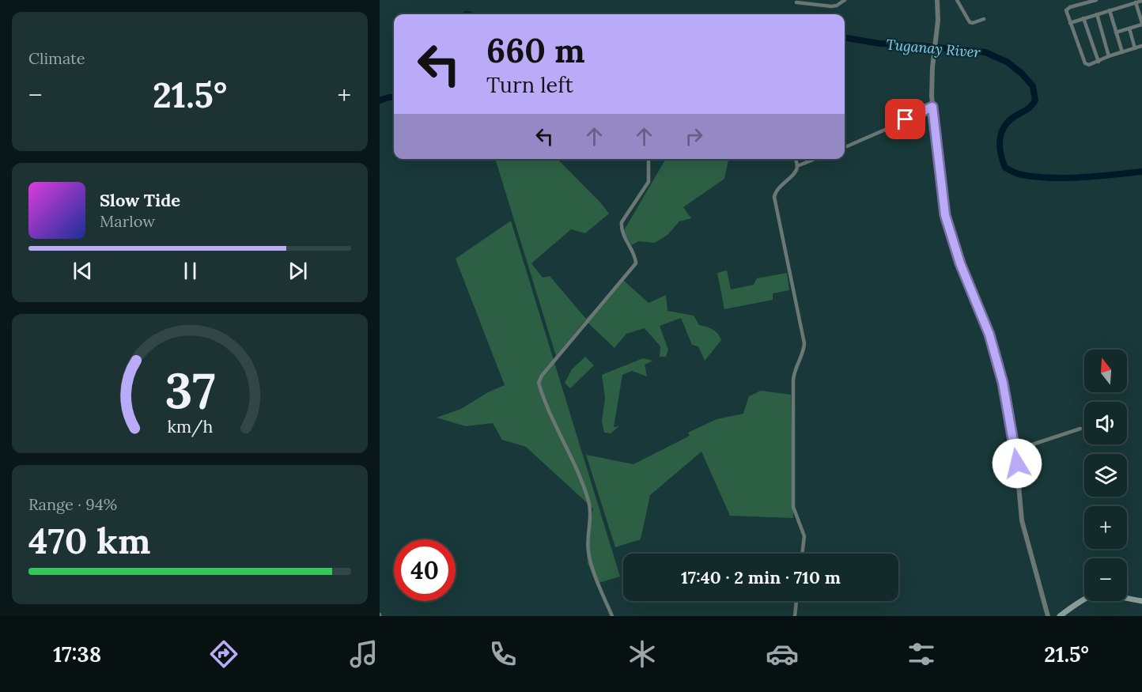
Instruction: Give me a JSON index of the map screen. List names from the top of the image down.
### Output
{
  "water": ["Tuganay River"],
  "north": "top",
  "page": {
    "tile": [
      "Climate",
      ["Range · 94%", "470 km"]
    ],
    "turn": ["660 m", "Turn left"],
    "heat": ["−", "21.5°", "+"],
    "song": ["Slow Tide", "Marlow"],
    "map_buttons": ["+", "−"],
    "limit": "40",
    "trip": "17:40 · 2 min · 710 m",
    "tabs": ["17:38", "21.5°"],
    "gauge": ["37", "km/h"]
  }
}
